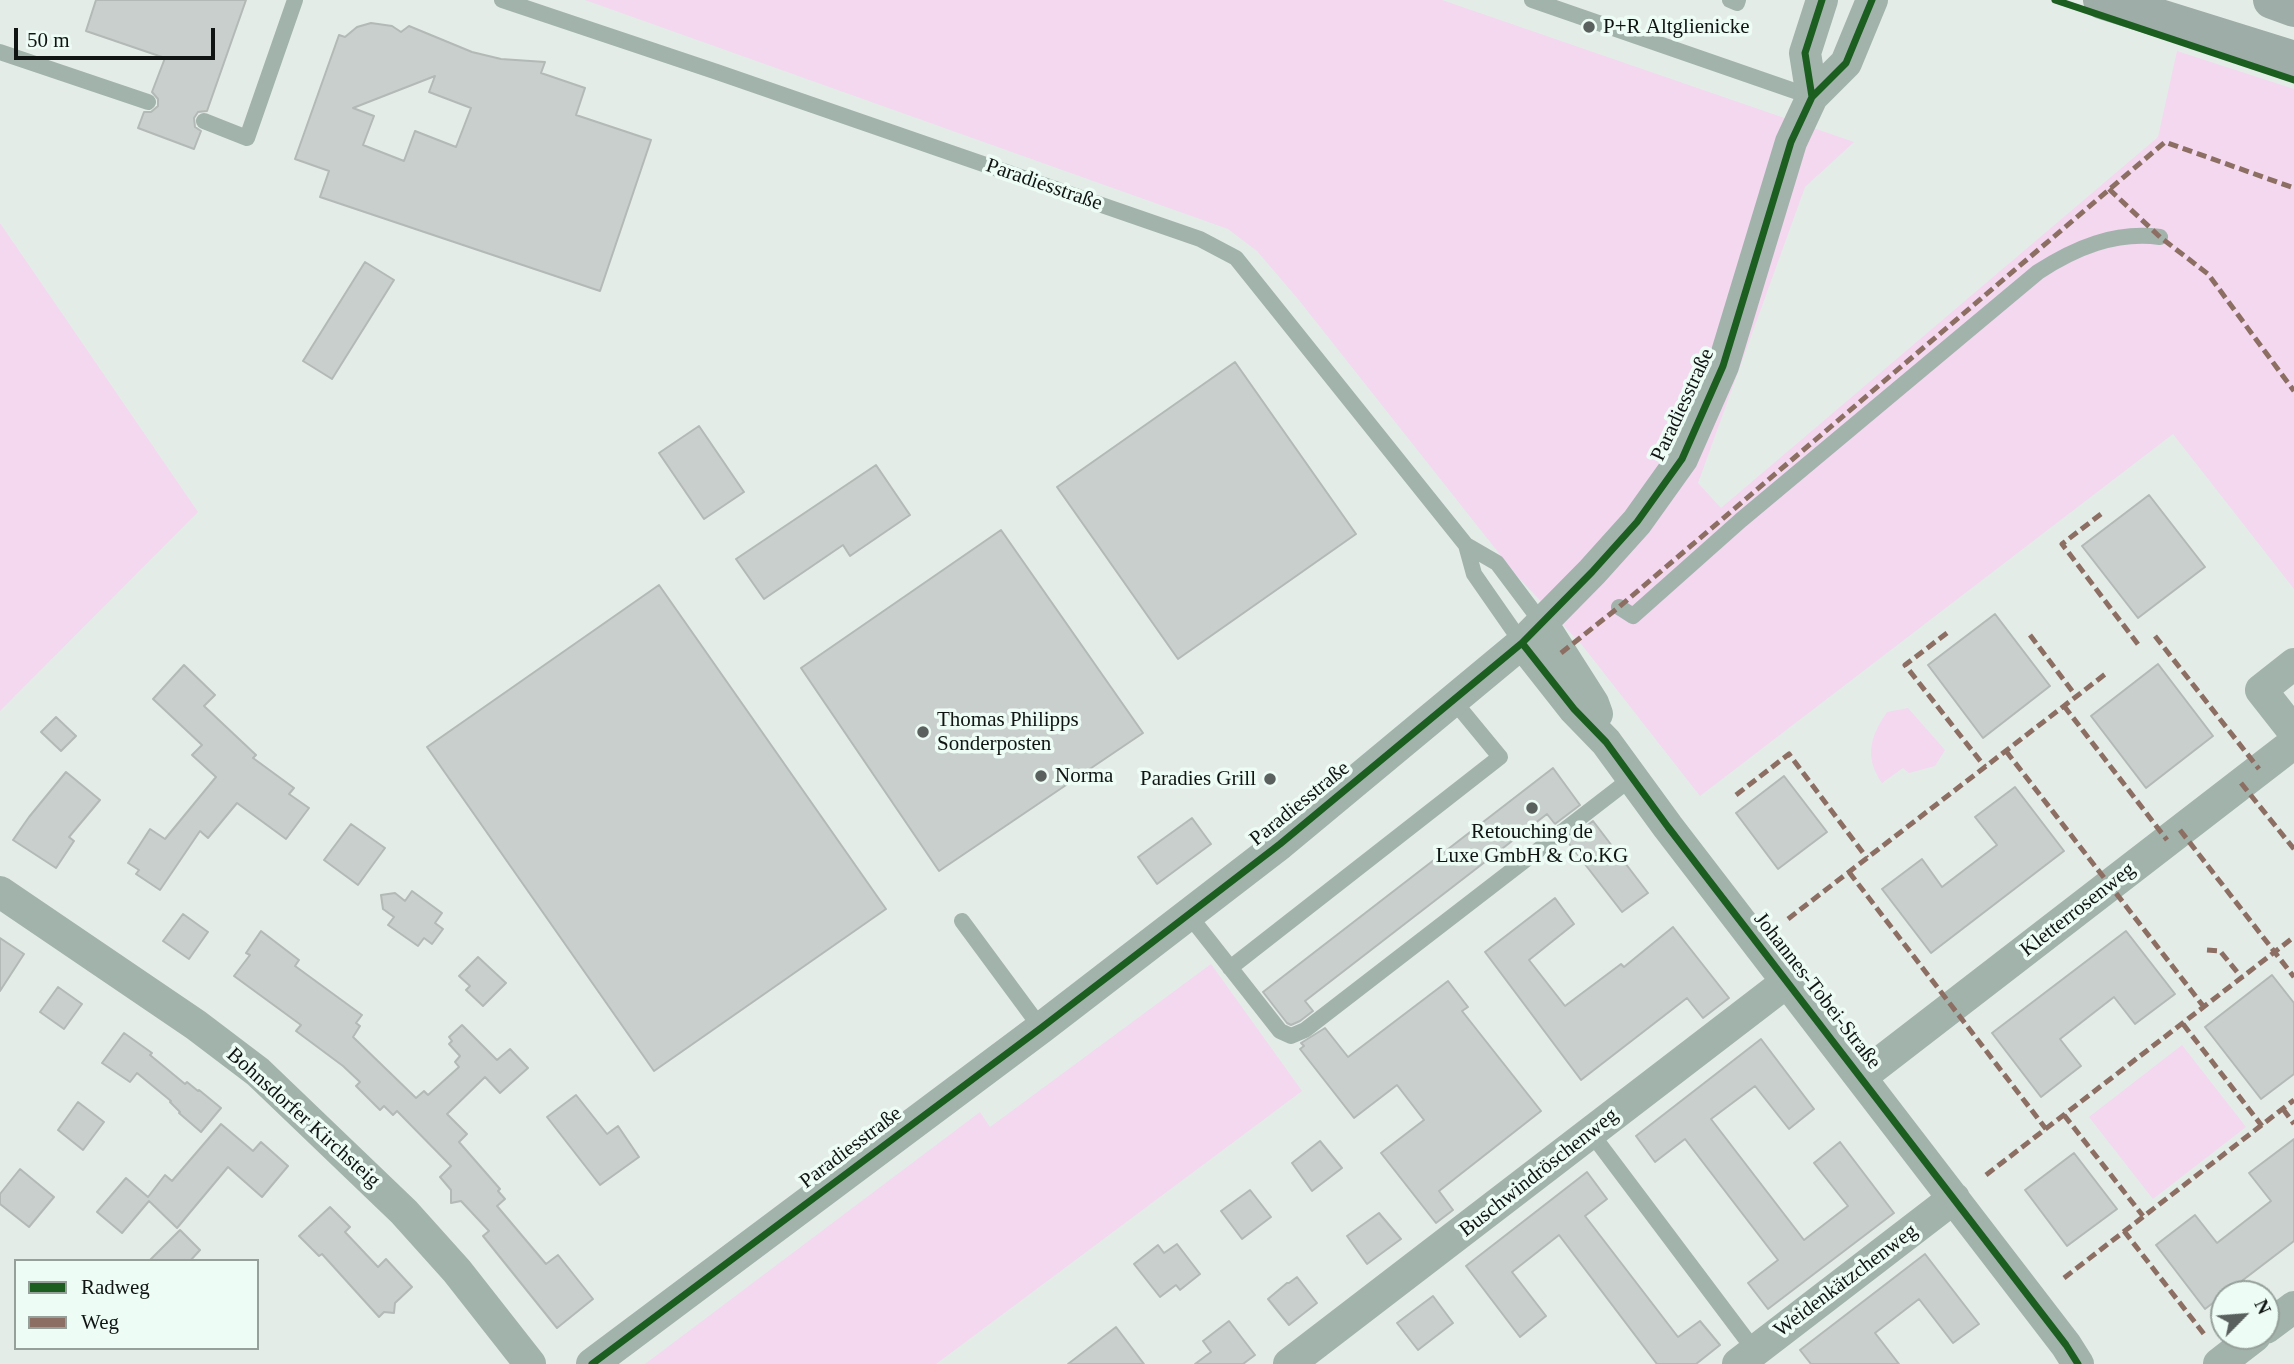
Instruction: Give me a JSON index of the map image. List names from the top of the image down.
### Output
{
  "streets": {
    "street": [
      "Paradiesstraße",
      "Kletterrosenweg",
      "Johannes-Tobei-Straße",
      "Bohnsdorfer Kirchsteig",
      "Buschwindröschenweg",
      "Weidenkätzchenweg"
    ]
  },
  "crossings": [
    ["Paradiesstraße", "Johannes-Tobei-Straße"],
    ["Kletterrosenweg", "Johannes-Tobei-Straße"],
    ["Johannes-Tobei-Straße", "Buschwindröschenweg"],
    ["Johannes-Tobei-Straße", "Weidenkätzchenweg"]
  ],
  "places": [
    "P+R Altglienicke",
    "Thomas Philipps Sonderposten",
    "Norma",
    "Paradies Grill",
    "Retouching de Luxe GmbH & Co.KG"
  ],
  "legend": ["Radweg", "Weg"],
  "scale_bar": "50 m",
  "north": "top right"
}
